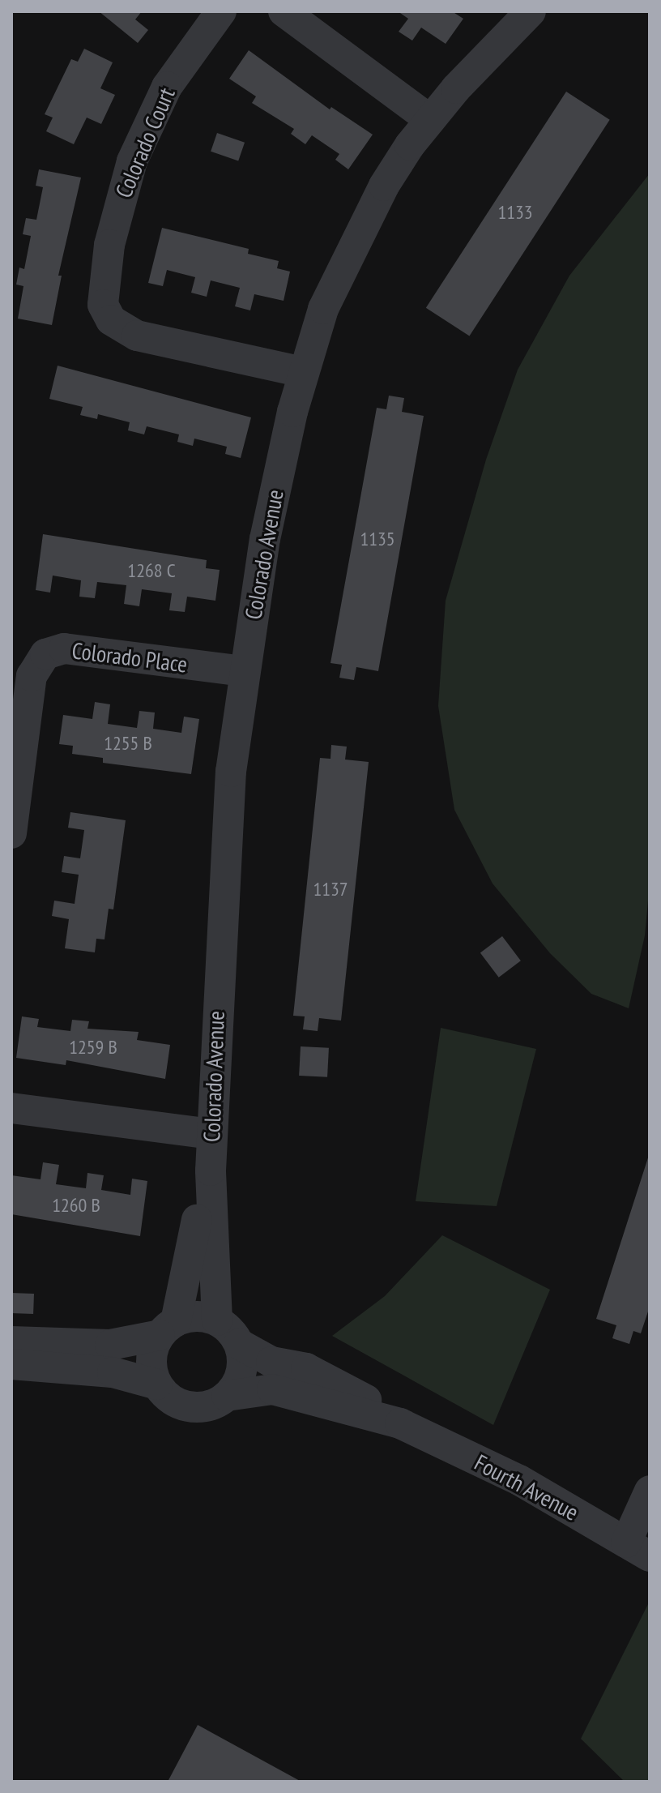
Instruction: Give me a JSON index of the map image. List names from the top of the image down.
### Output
{
  "streets": {
    "street": [
      "Colorado Court",
      "Colorado Avenue",
      "Colorado Place",
      "Fourth Avenue"
    ]
  },
  "crossings": [
    ["Colorado Court", "Colorado Avenue"],
    ["Colorado Avenue", "Colorado Place"],
    ["Colorado Avenue", "Fourth Avenue"]
  ],
  "house_numbers": [
    "1133",
    "1135",
    "1268 C",
    "1255 B",
    "1137",
    "1259 B",
    "1260 B"
  ]
}
